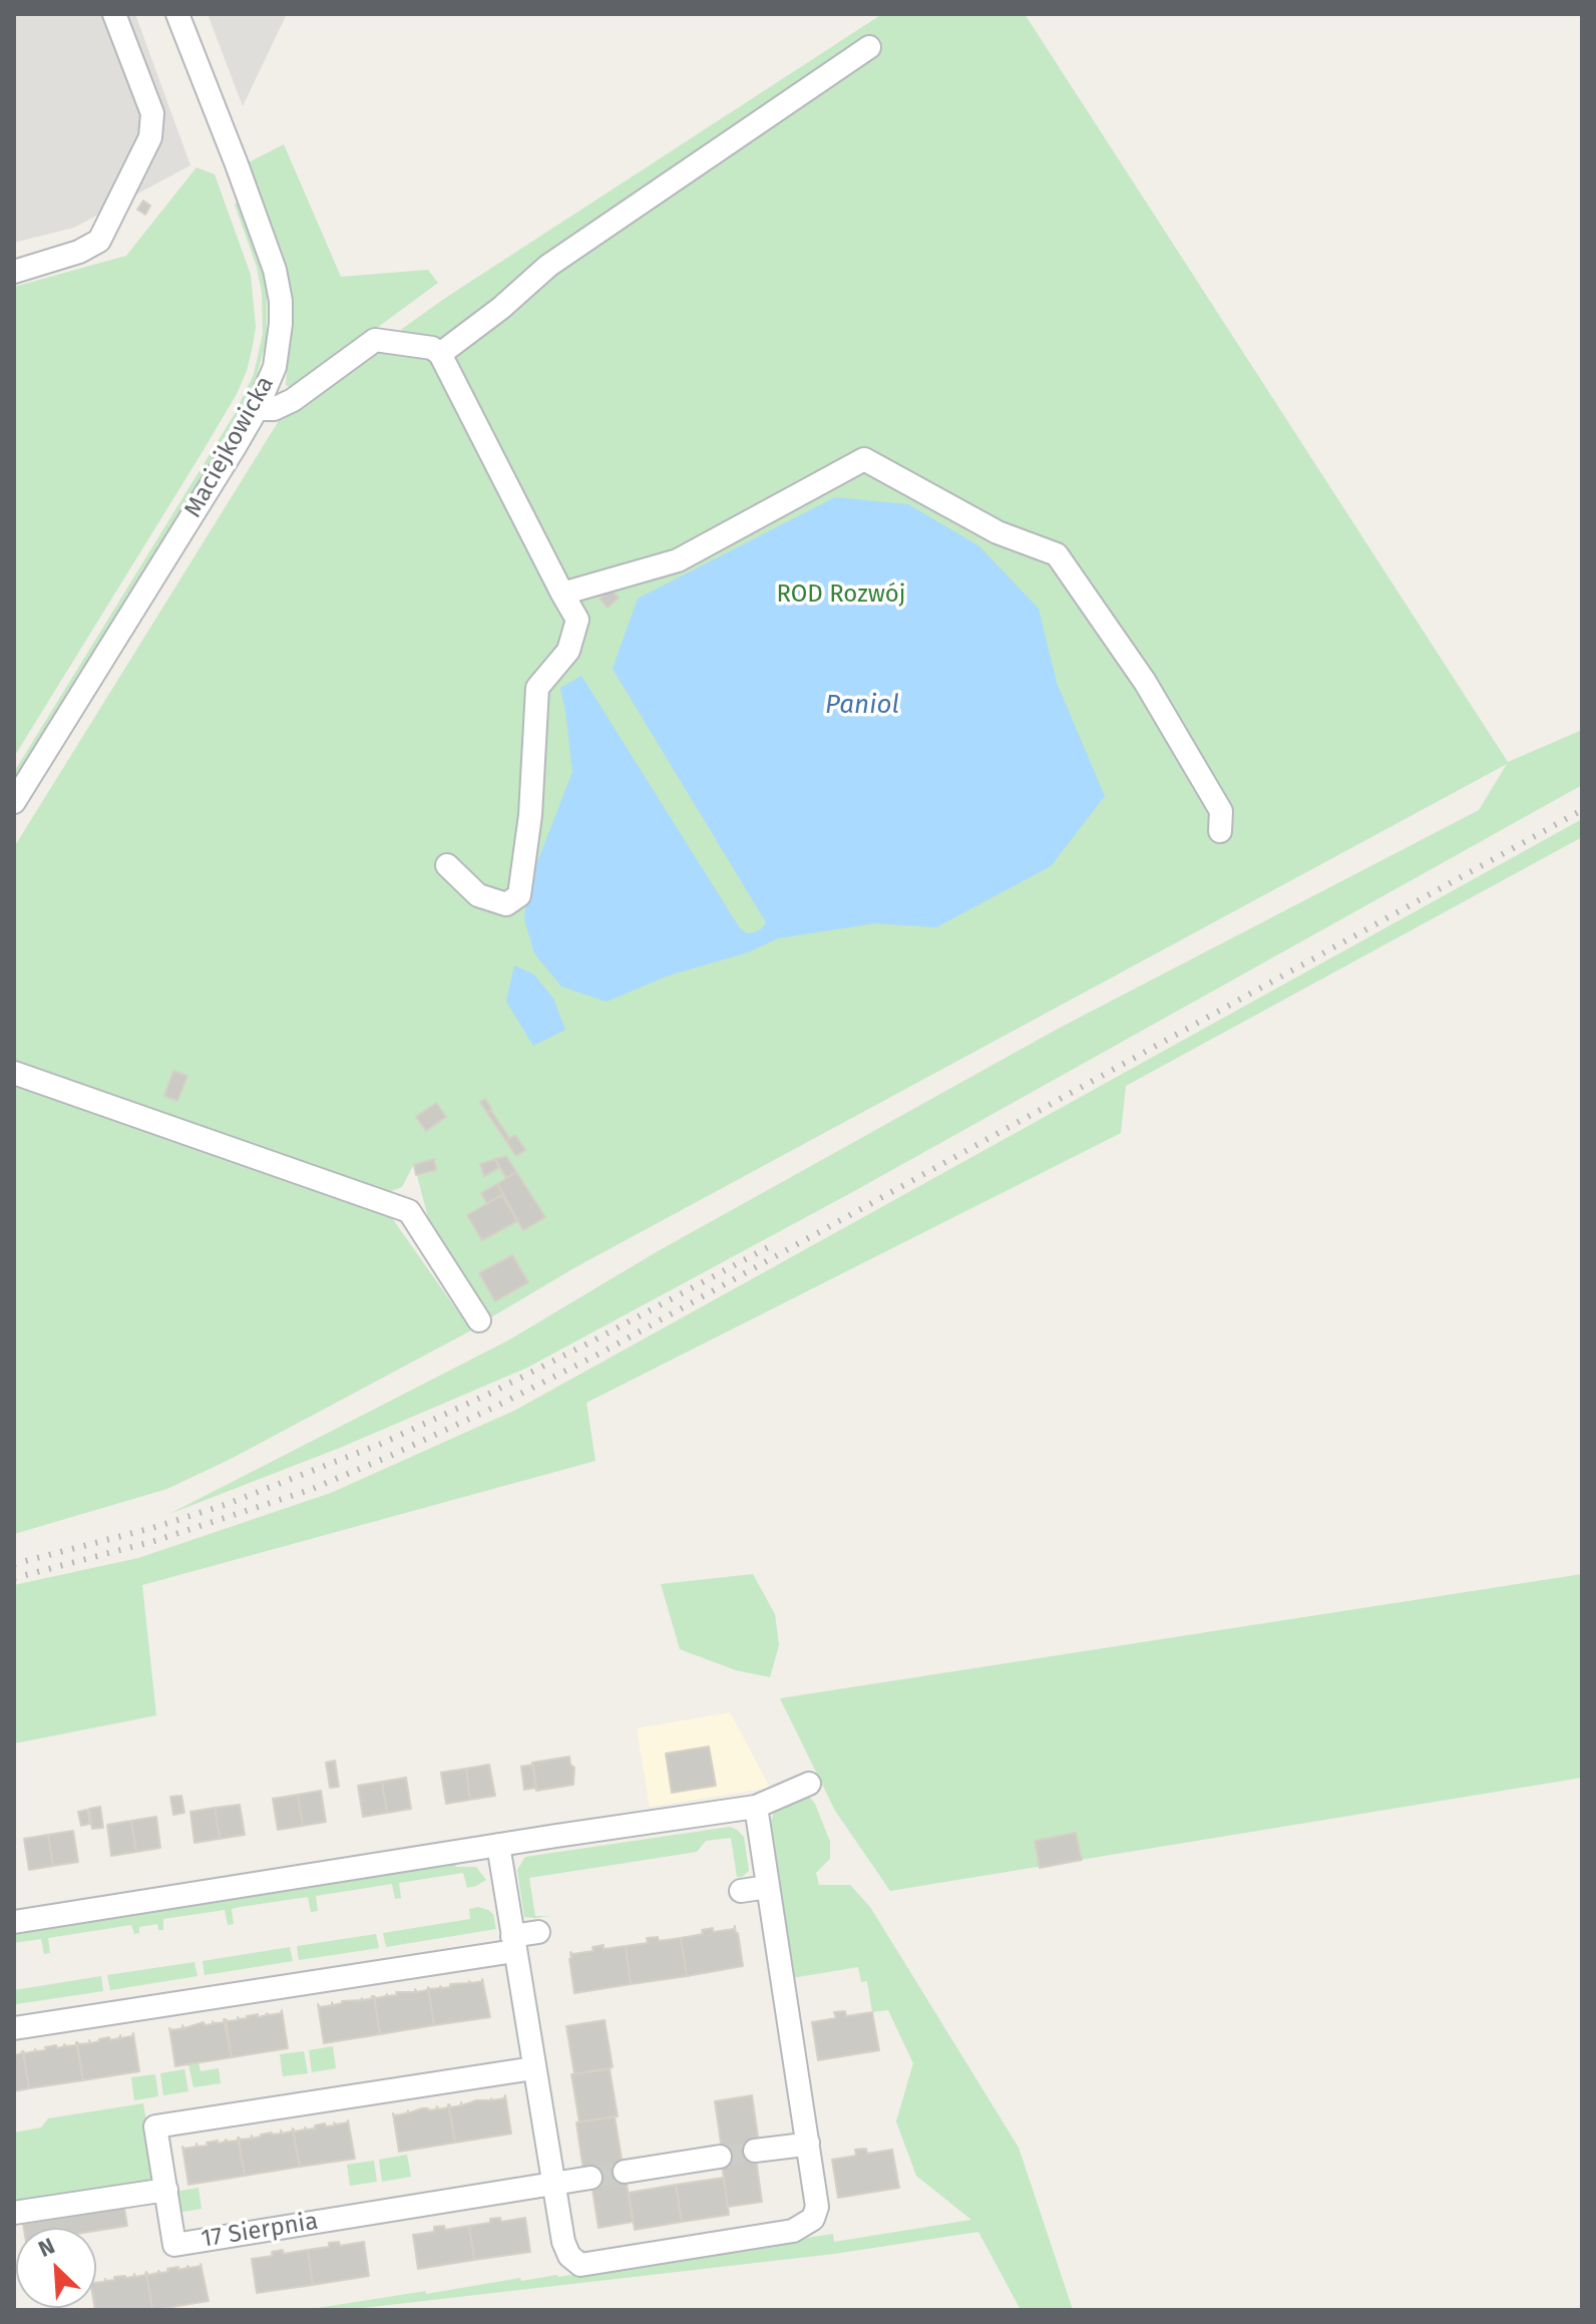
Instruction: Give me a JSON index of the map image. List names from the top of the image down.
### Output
{
  "streets": {
    "street": ["Maciejkowicka", "17 Sierpnia"]
  },
  "water": ["Paniol"],
  "parks": ["ROD Rozwój"],
  "north": "top left"
}
